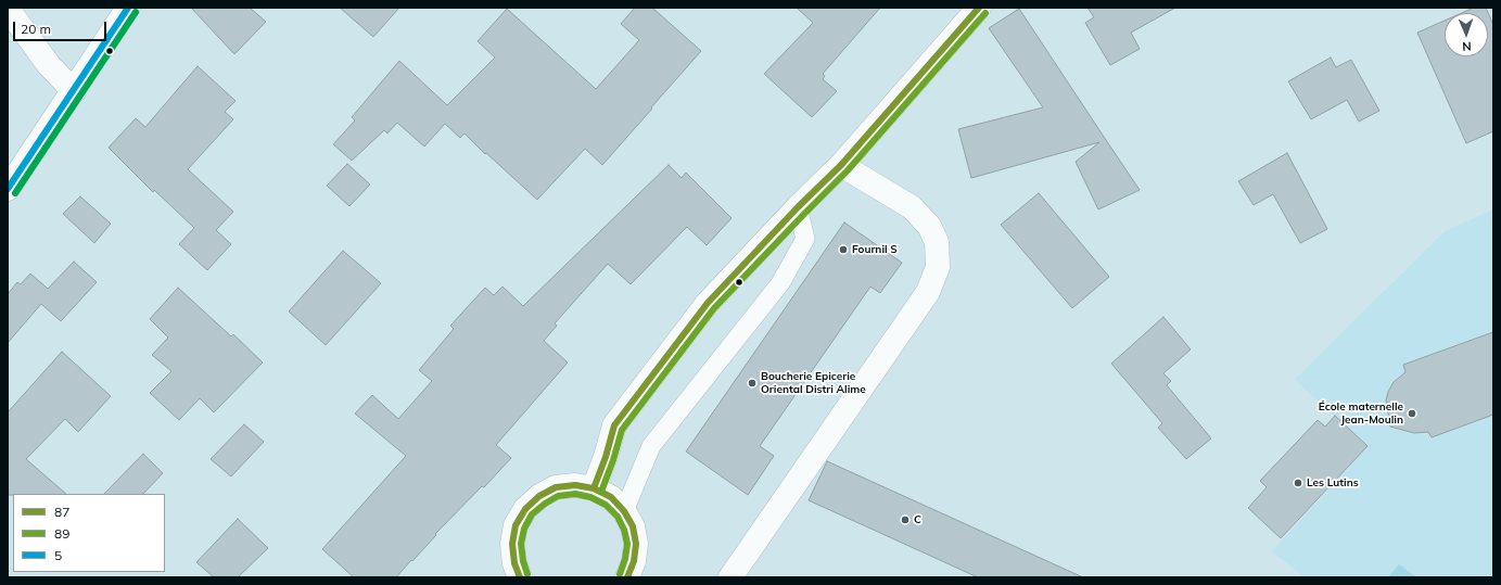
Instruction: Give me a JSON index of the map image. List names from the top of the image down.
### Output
{
  "places": [
    "Fournil S",
    "Boucherie Epicerie Oriental Distri Alime",
    "École maternelle Jean-Moulin",
    "Les Lutins",
    "C"
  ],
  "lines": ["transit line 87", "transit line 5", "transit line 89"],
  "legend": ["87", "89", "5"],
  "scale_bar": "20 m",
  "north": "bottom"
}
